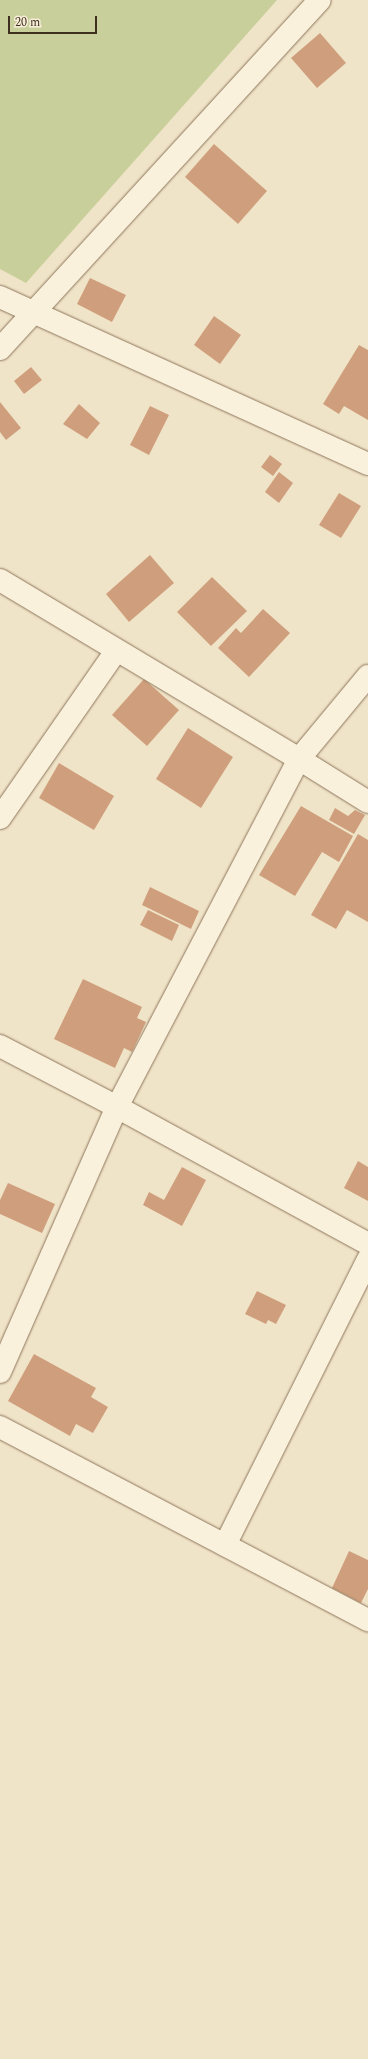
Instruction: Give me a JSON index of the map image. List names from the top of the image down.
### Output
{
  "scale_bar": "20 m"
}
